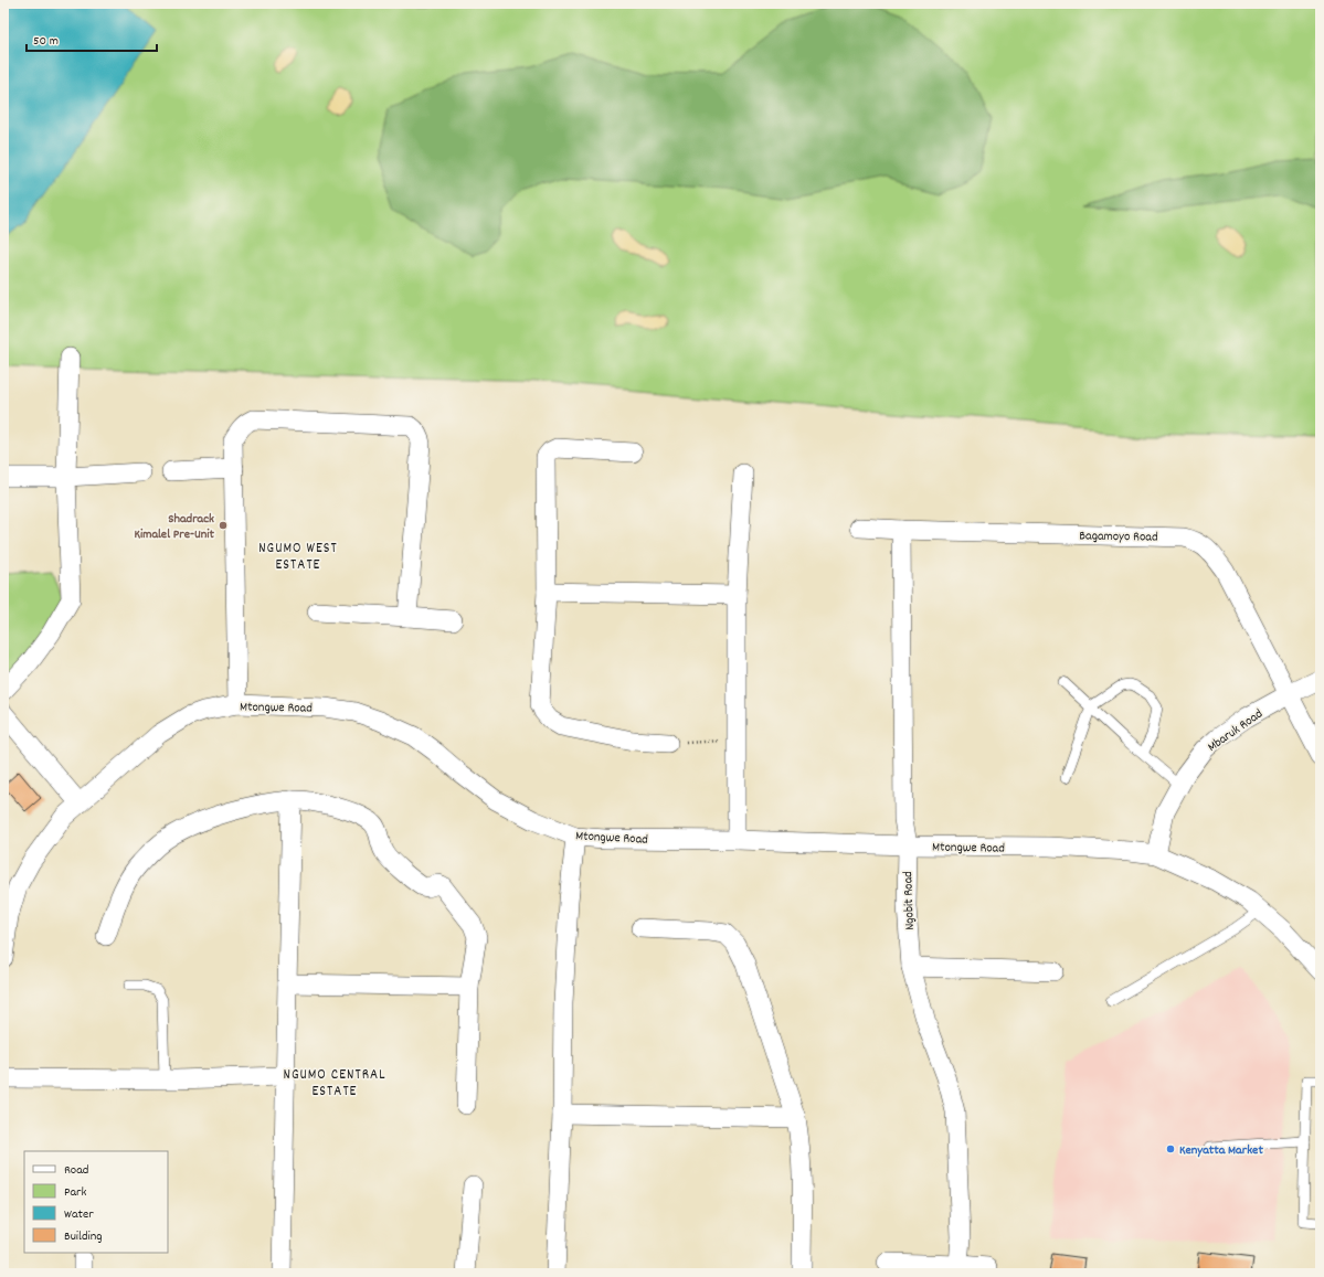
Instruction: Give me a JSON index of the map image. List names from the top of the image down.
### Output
{
  "streets": {
    "street": [
      "Bagamoyo Road",
      "Mtongwe Road",
      "Mbaruk Road",
      "Ngobit Road"
    ]
  },
  "crossings": [
    ["Bagamoyo Road", "Mbaruk Road"],
    ["Bagamoyo Road", "Ngobit Road"],
    ["Mtongwe Road", "Mbaruk Road"],
    ["Mtongwe Road", "Ngobit Road"]
  ],
  "districts": ["NGUMO WEST ESTATE", "NGUMO CENTRAL ESTATE"],
  "places": ["Shadrack Kimalel Pre-Unit", "Kenyatta Market"],
  "legend": [
    "Road",
    "Park",
    "Water",
    "Building"
  ],
  "scale_bar": "50 m"
}
